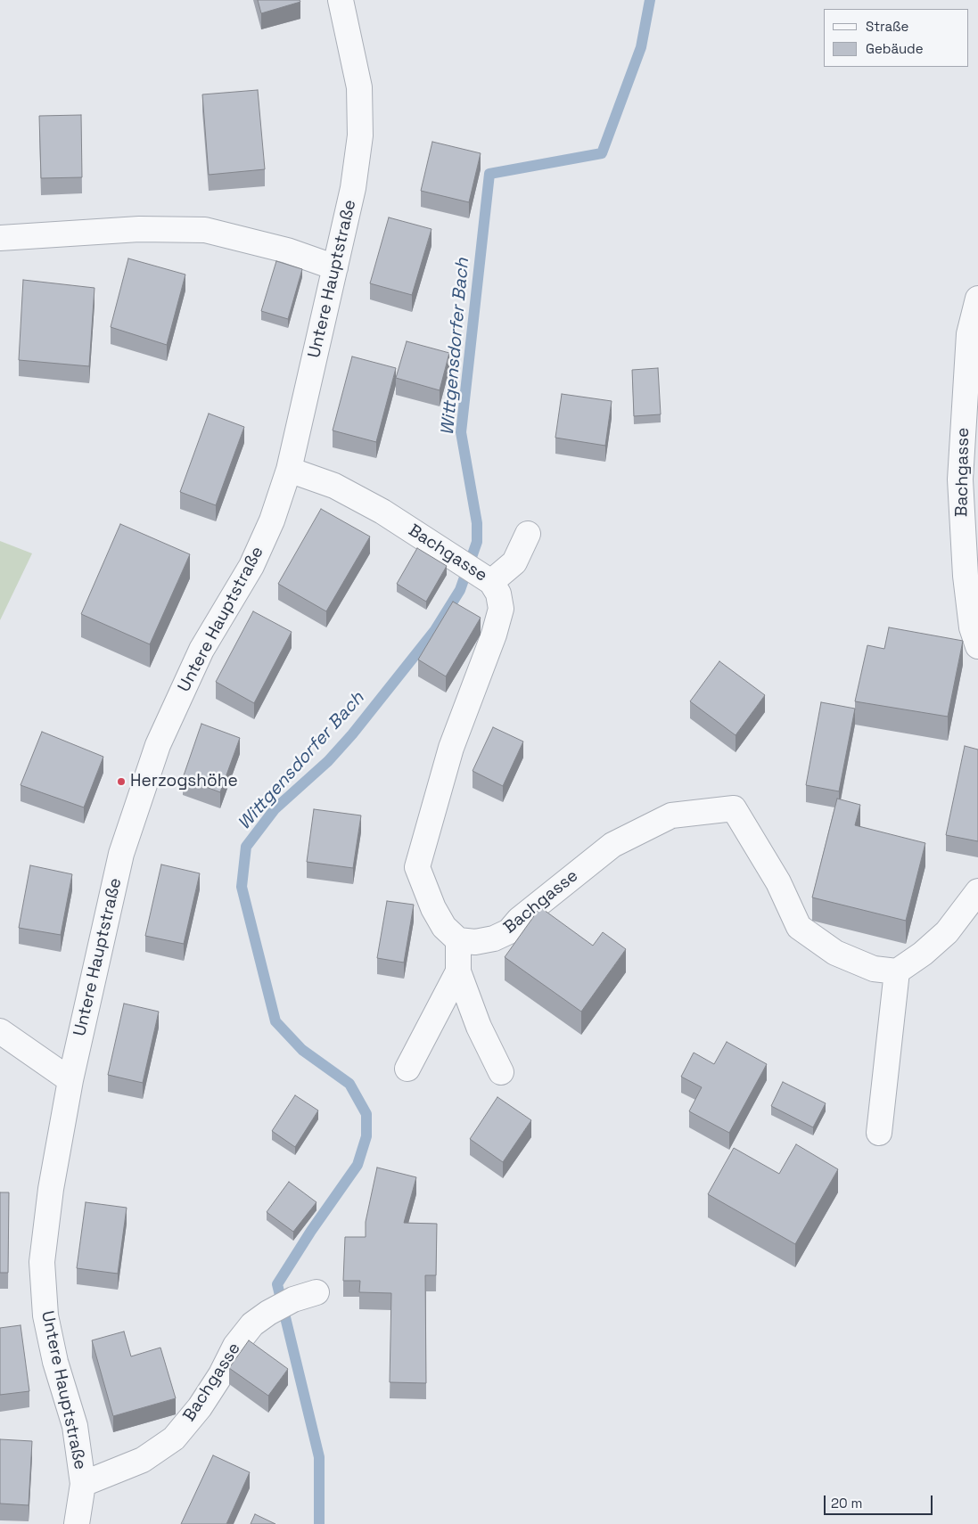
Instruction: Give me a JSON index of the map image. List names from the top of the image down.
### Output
{
  "streets": {
    "street": ["Untere Hauptstraße", "Bachgasse"]
  },
  "crossings": [
    ["Untere Hauptstraße", "Bachgasse"]
  ],
  "water": ["Wittgensdorfer Bach"],
  "places": ["Herzogshöhe"],
  "legend": ["Straße", "Gebäude"],
  "scale_bar": "20 m"
}
